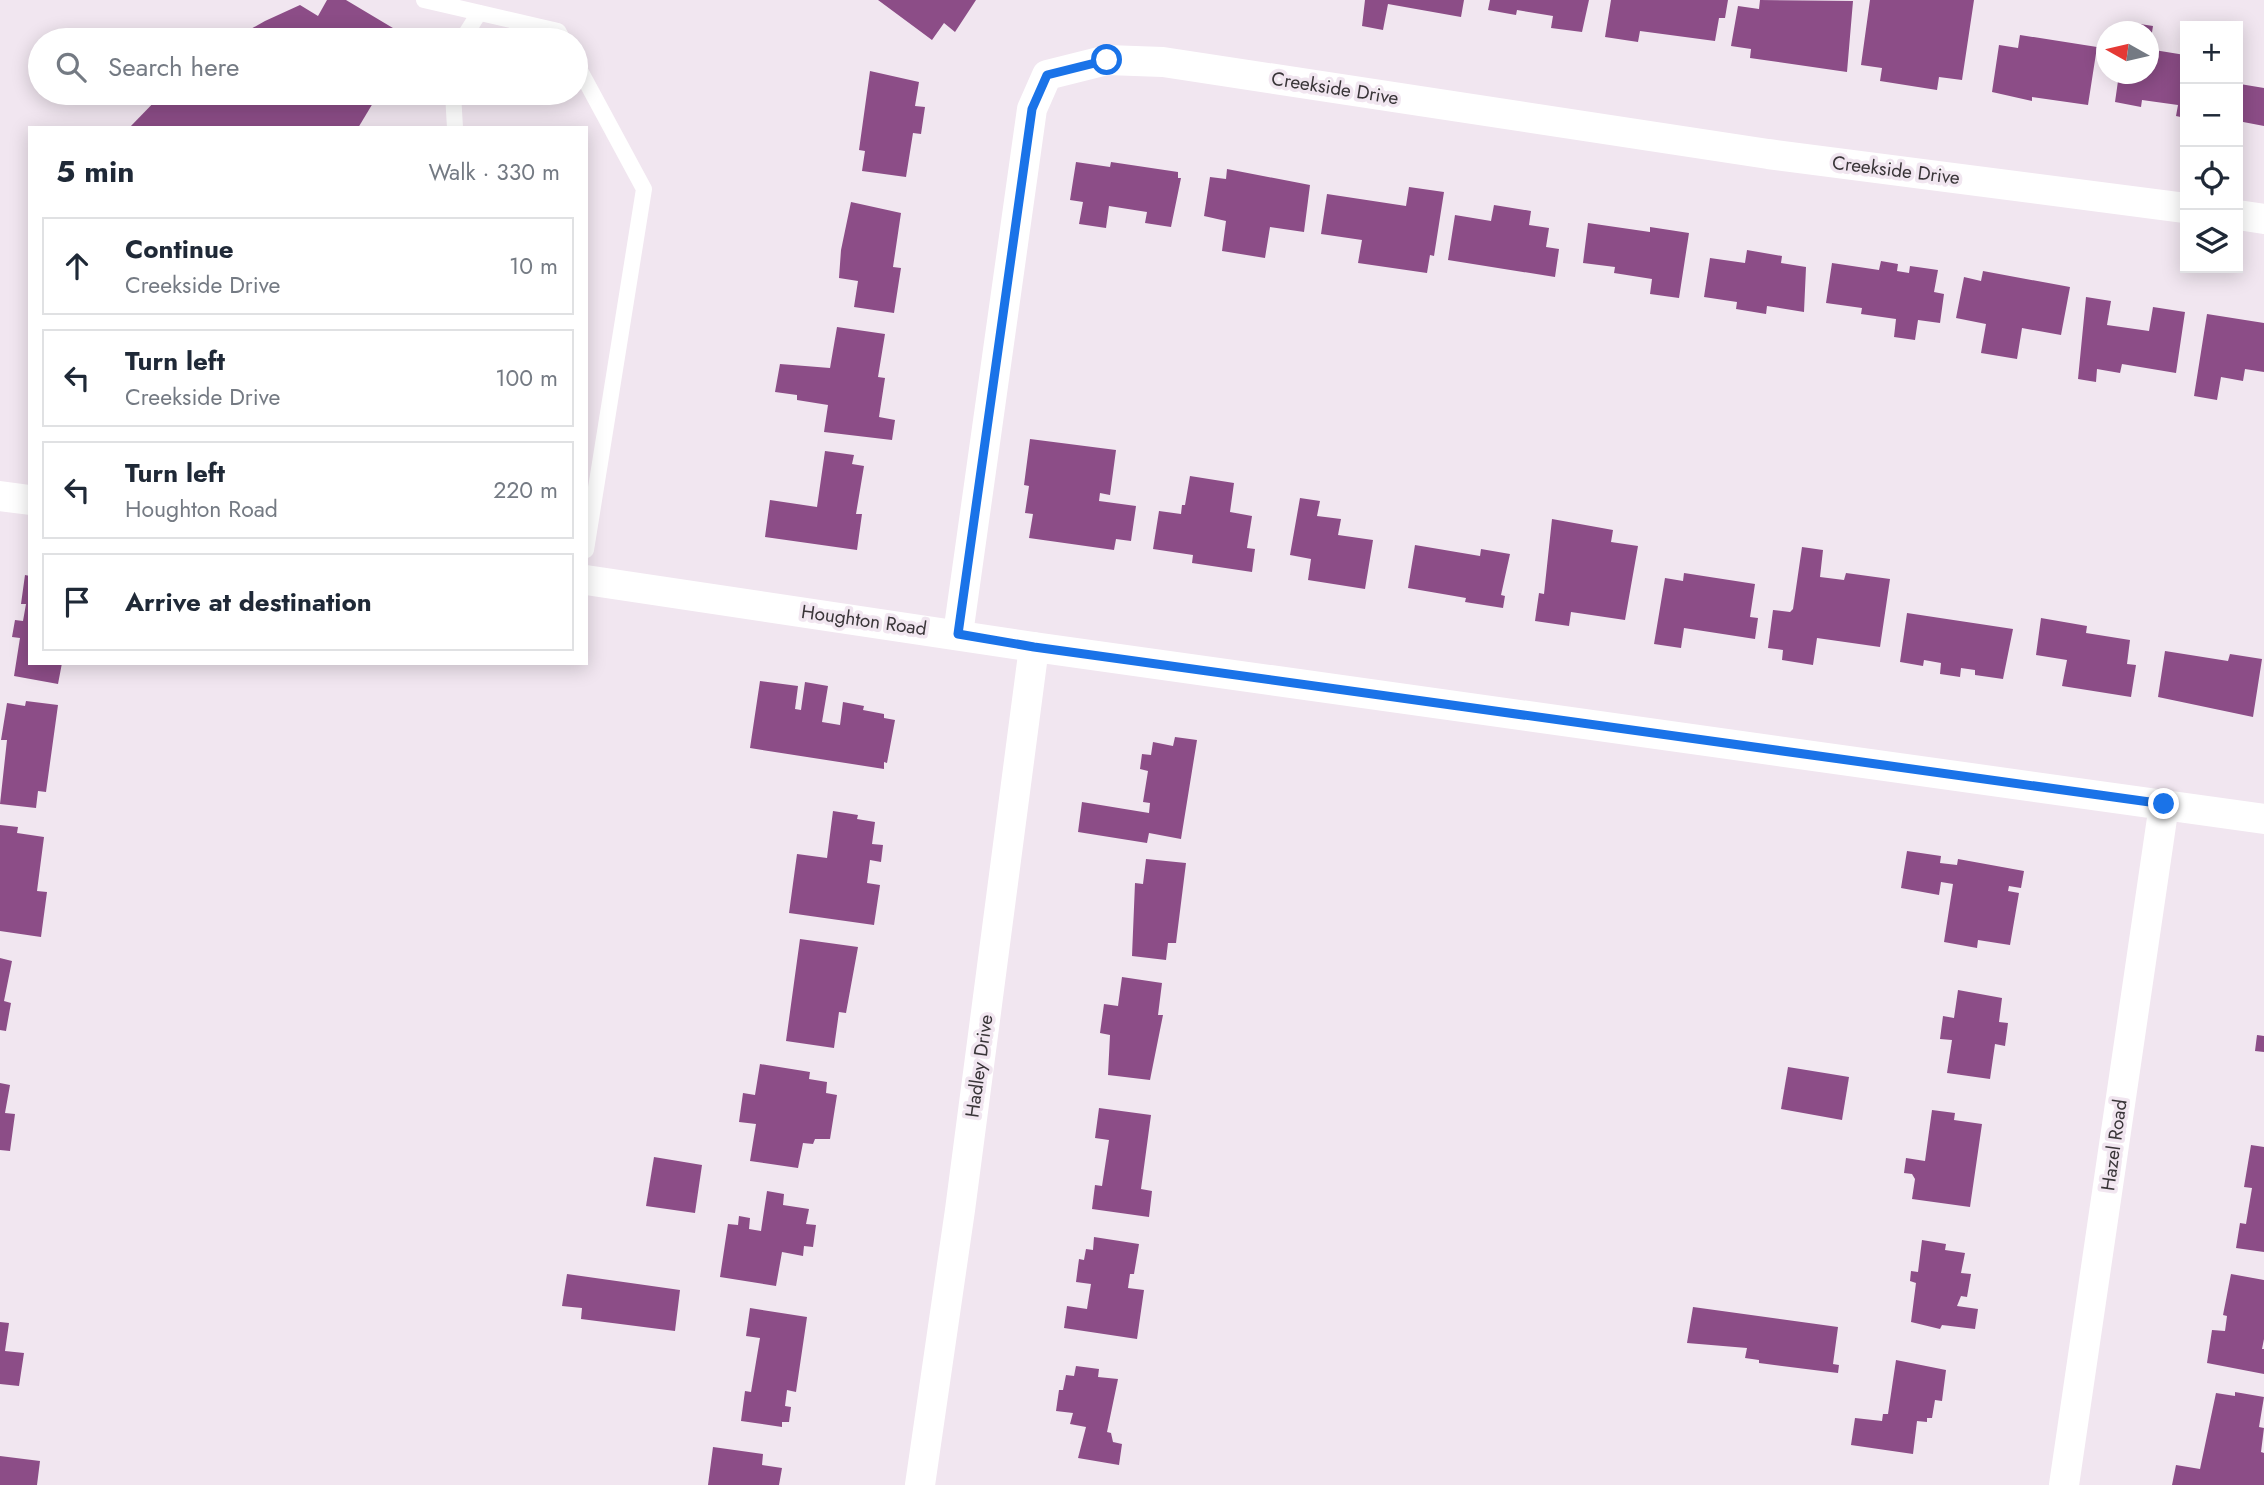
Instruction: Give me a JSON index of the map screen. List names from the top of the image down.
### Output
{
  "streets": {
    "street": [
      "Creekside Drive",
      "Houghton Road",
      "Hadley Drive",
      "Hazel Road"
    ]
  },
  "crossings": [
    ["Creekside Drive", "Houghton Road"],
    ["Houghton Road", "Hadley Drive"],
    ["Houghton Road", "Hazel Road"]
  ],
  "north": "left",
  "page": {
    "map_buttons": ["+", "−"],
    "search": "Search here",
    "heading": ["5 min", "Walk · 330 m"],
    "list": [
      ["Continue", "Creekside Drive", "10 m"],
      ["Turn left", "Creekside Drive", "100 m"],
      ["Turn left", "Houghton Road", "220 m"],
      "Arrive at destination"
    ]
  }
}
